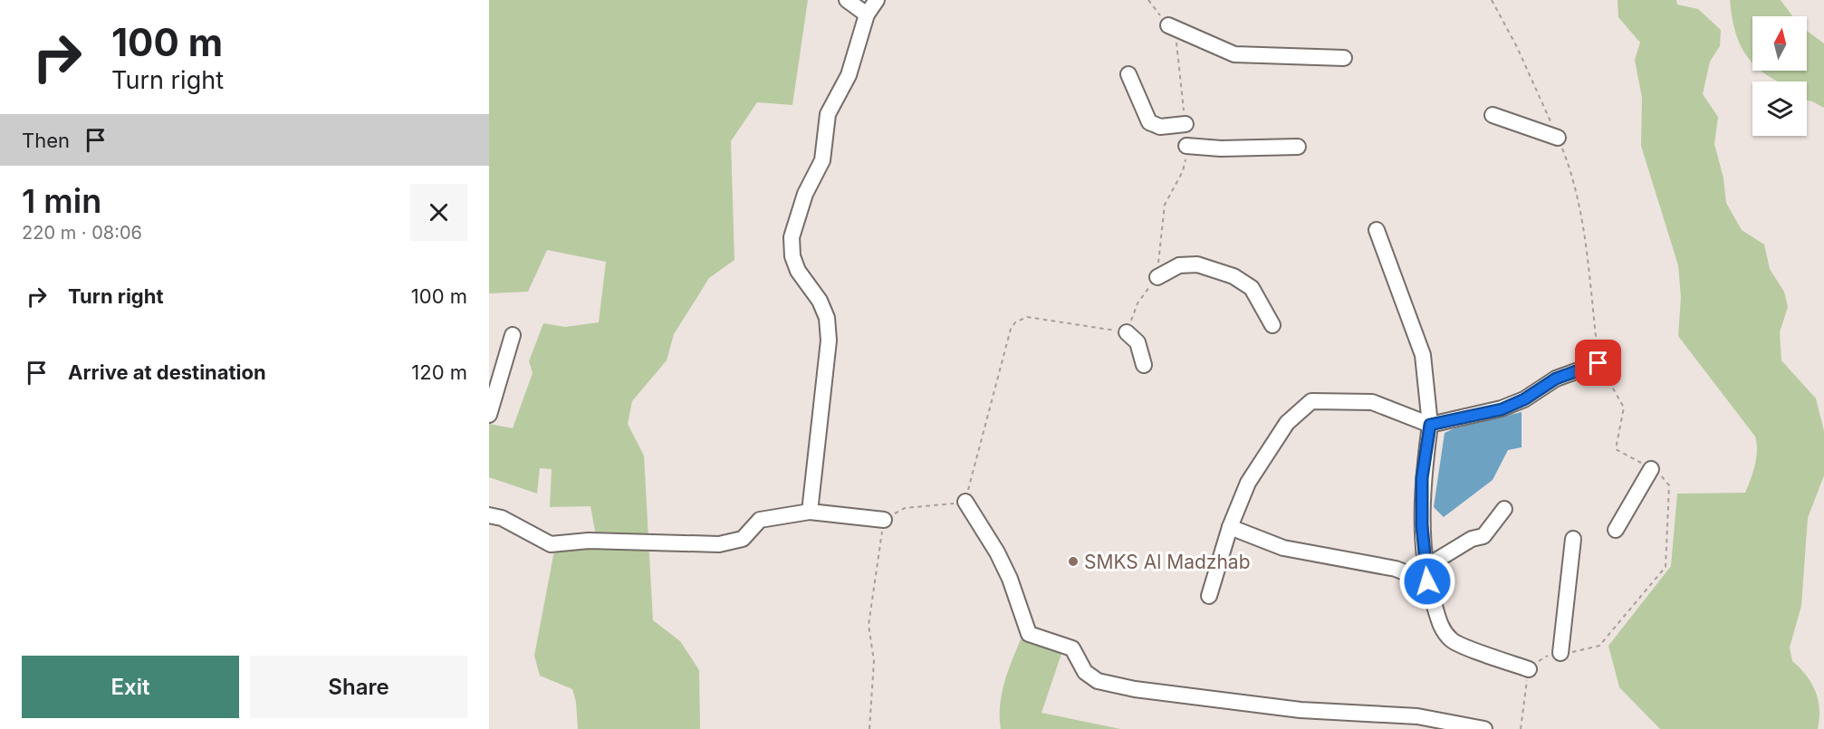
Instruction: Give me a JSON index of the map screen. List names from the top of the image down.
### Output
{
  "places": ["SMKS Al Madzhab"],
  "north": "top",
  "page": {
    "turn": ["100 m", "Turn right"],
    "then": "Then",
    "heading": ["1 min", "220 m · 08:06"],
    "list": [
      {
        "name": "Turn right",
        "value": "100 m"
      },
      {
        "name": "Arrive at destination",
        "value": "120 m"
      }
    ],
    "buttons": ["Exit", "Share"]
  }
}
